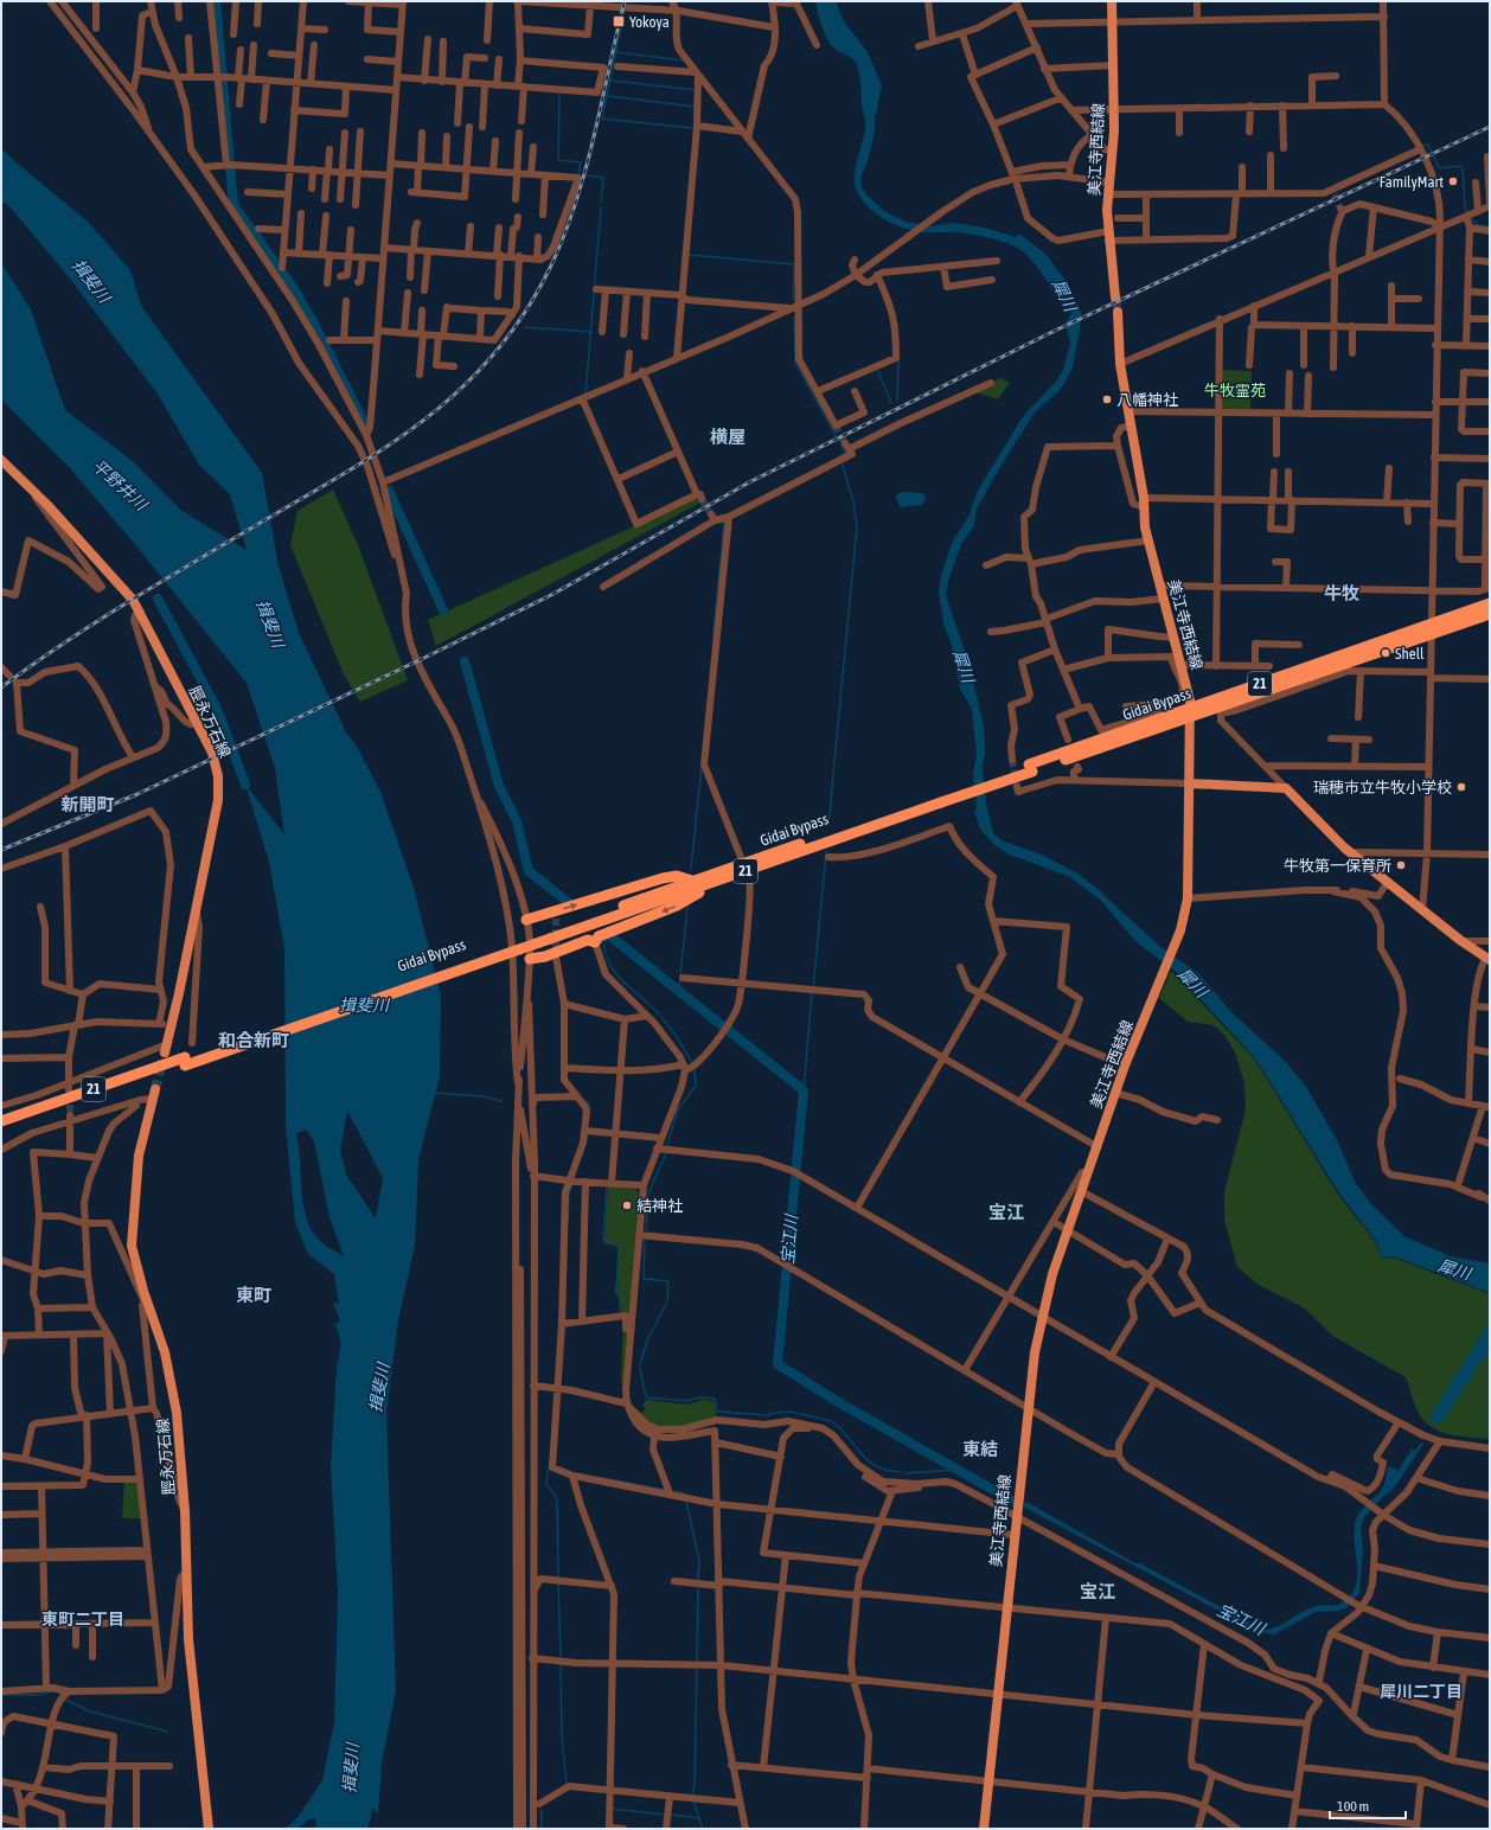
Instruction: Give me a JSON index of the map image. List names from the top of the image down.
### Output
{
  "streets": {
    "highway": ["21", "Gidai Bypass"],
    "main road": ["美江寺西結線", "脛永万石線"]
  },
  "crossings": [
    ["美江寺西結線", "Gidai Bypass"]
  ],
  "districts": [
    "横屋",
    "牛牧",
    "新開町",
    "和合新町",
    "宝江",
    "東町",
    "東結",
    "宝江",
    "東町二丁目",
    "犀川二丁目"
  ],
  "water": [
    "揖斐川",
    "犀川",
    "平野井川",
    "宝江川"
  ],
  "parks": ["牛牧霊苑"],
  "places": {
    "transit": ["Yokoya"],
    "other": [
      "FamilyMart",
      "八幡神社",
      "Shell",
      "瑞穂市立牛牧小学校",
      "牛牧第一保育所",
      "結神社"
    ]
  },
  "scale_bar": "100 m"
}
